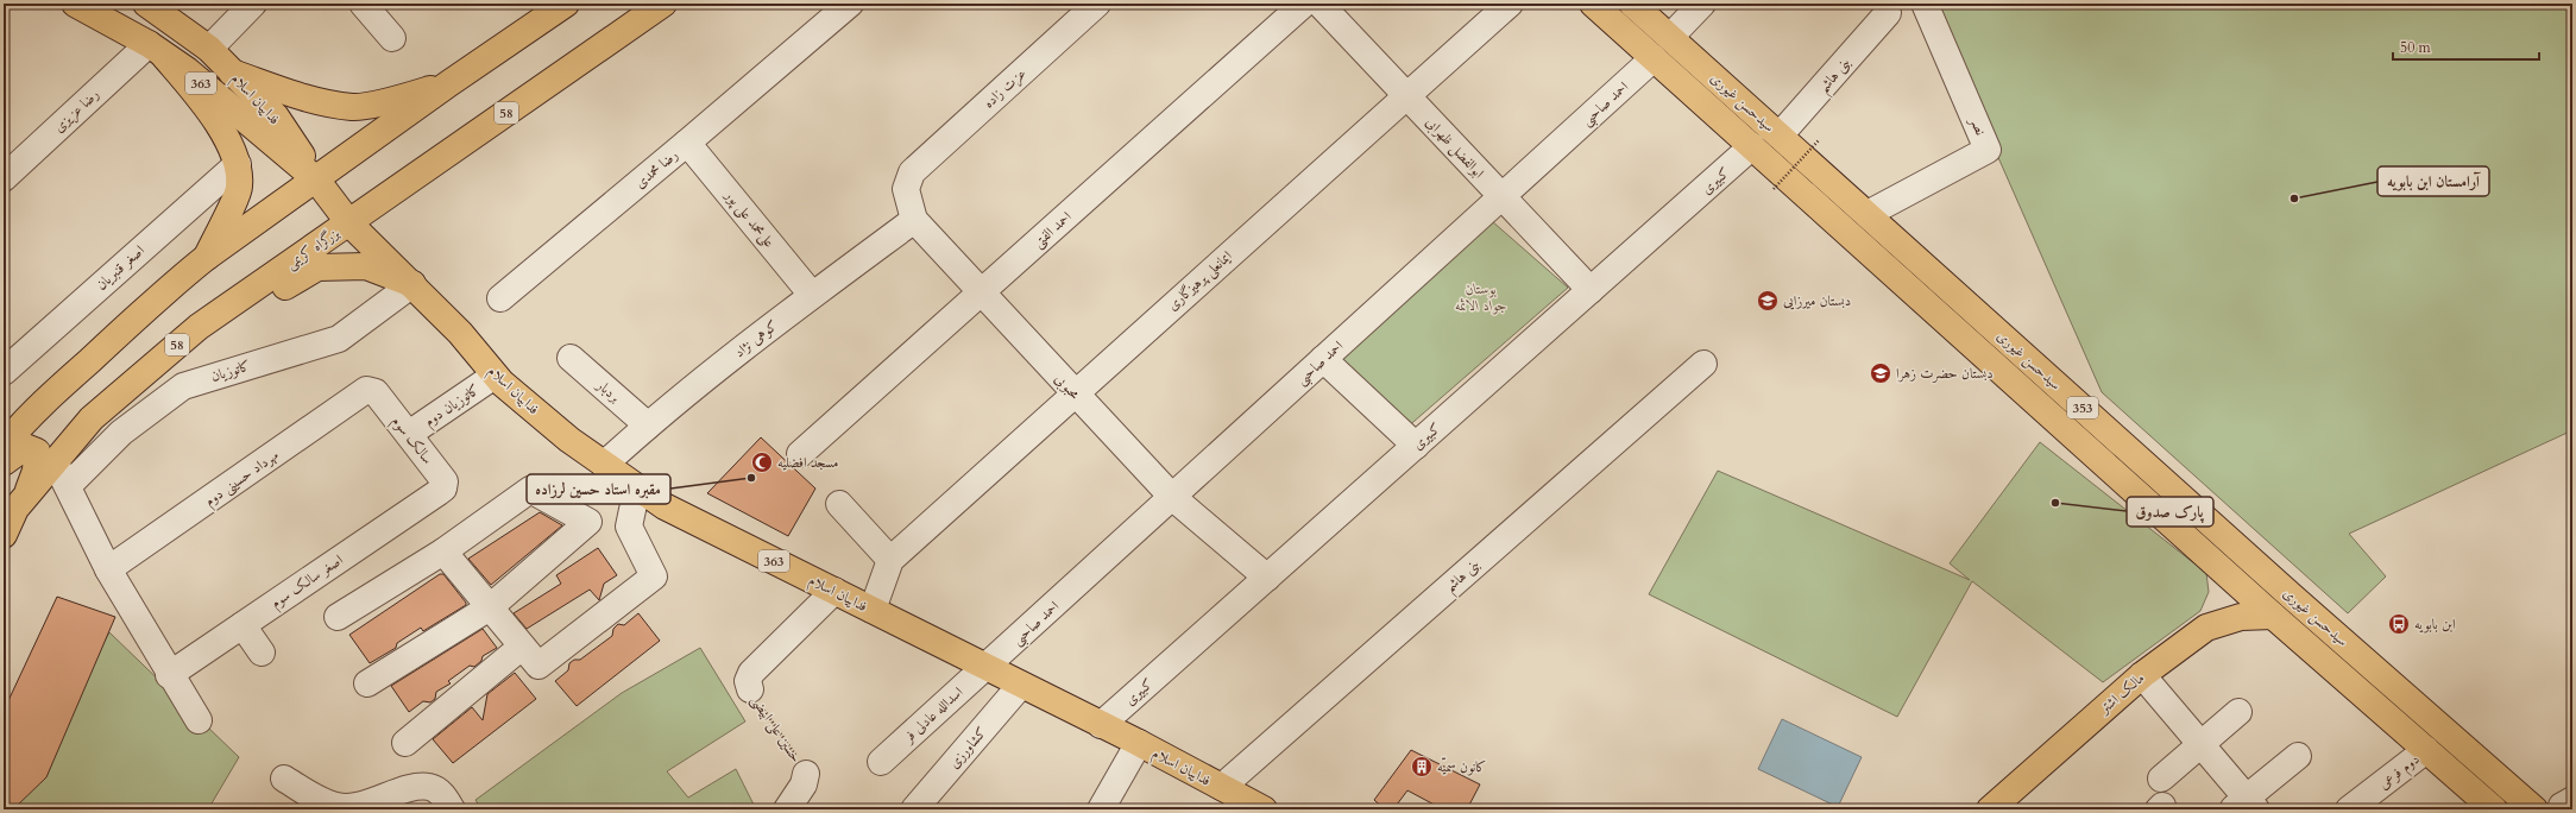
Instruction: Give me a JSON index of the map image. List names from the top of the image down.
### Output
{
  "streets": {
    "main road": [
      "363",
      "فداییان اسلام",
      "سیدحسن غیوری",
      "58",
      "بزرگراه کریمی",
      "353",
      "مالک اشتر"
    ],
    "street": [
      "بنی هاشم",
      "عزت زاده",
      "احمد صاحبی",
      "رضا عزیزی",
      "نصر",
      "ابوالفضل ظهرابی",
      "رضا محمدی",
      "کبیری",
      "علی‌محمد علی پور",
      "احمد الفتی",
      "اصغر قنبریان",
      "ایمانعلی پرهیزگاری",
      "کوهی نژاد",
      "کاتوزیان",
      "محبوبی",
      "بردبار",
      "کاتوزیان دوم",
      "سالک سوم",
      "مهرداد حسینی دوم",
      "اصغر سالک سوم",
      "اسدالله عادلی فر",
      "حسین علی ابیضی",
      "کشاورزی",
      "دوم فرعی"
    ]
  },
  "crossings": [
    ["بنی هاشم", "فداییان اسلام"],
    ["بنی هاشم", "سیدحسن غیوری"],
    ["عزت زاده", "محبوبی"],
    ["فداییان اسلام", "احمد صاحبی"],
    ["فداییان اسلام", "رضا عزیزی"],
    ["فداییان اسلام", "کبیری"],
    ["فداییان اسلام", "بزرگراه کریمی"],
    ["فداییان اسلام", "کوهی نژاد"],
    ["فداییان اسلام", "کاتوزیان"],
    ["فداییان اسلام", "کاتوزیان دوم"],
    ["فداییان اسلام", "اسدالله عادلی فر"],
    ["فداییان اسلام", "حسین علی ابیضی"],
    ["فداییان اسلام", "کشاورزی"],
    ["سیدحسن غیوری", "احمد صاحبی"],
    ["سیدحسن غیوری", "نصر"],
    ["سیدحسن غیوری", "کبیری"],
    ["سیدحسن غیوری", "مالک اشتر"],
    ["سیدحسن غیوری", "دوم فرعی"],
    ["احمد صاحبی", "ابوالفضل ظهرابی"],
    ["احمد صاحبی", "محبوبی"],
    ["احمد صاحبی", "اسدالله عادلی فر"],
    ["ابوالفضل ظهرابی", "کبیری"],
    ["ابوالفضل ظهرابی", "ایمانعلی پرهیزگاری"],
    ["رضا محمدی", "علی‌محمد علی پور"],
    ["کبیری", "محبوبی"],
    ["علی‌محمد علی پور", "کوهی نژاد"],
    ["احمد الفتی", "محبوبی"],
    ["ایمانعلی پرهیزگاری", "محبوبی"],
    ["کوهی نژاد", "محبوبی"],
    ["کوهی نژاد", "بردبار"],
    ["کاتوزیان دوم", "سالک سوم"],
    ["سالک سوم", "مهرداد حسینی دوم"],
    ["سالک سوم", "اصغر سالک سوم"]
  ],
  "parks": ["بوستان جواد الائمه"],
  "places": {
    "other": ["آرامستان ابن بابویه", "مقبره استاد حسین لرزاده", "پارک صدوق"],
    "school or university": ["دبستان میرزایی", "دبستان حضرت زهرا"],
    "mosque": ["مسجد افضلیه"],
    "bus stop": ["ابن بابویه"],
    "building": ["کانون سمیّه"]
  },
  "scale_bar": "50 m"
}
